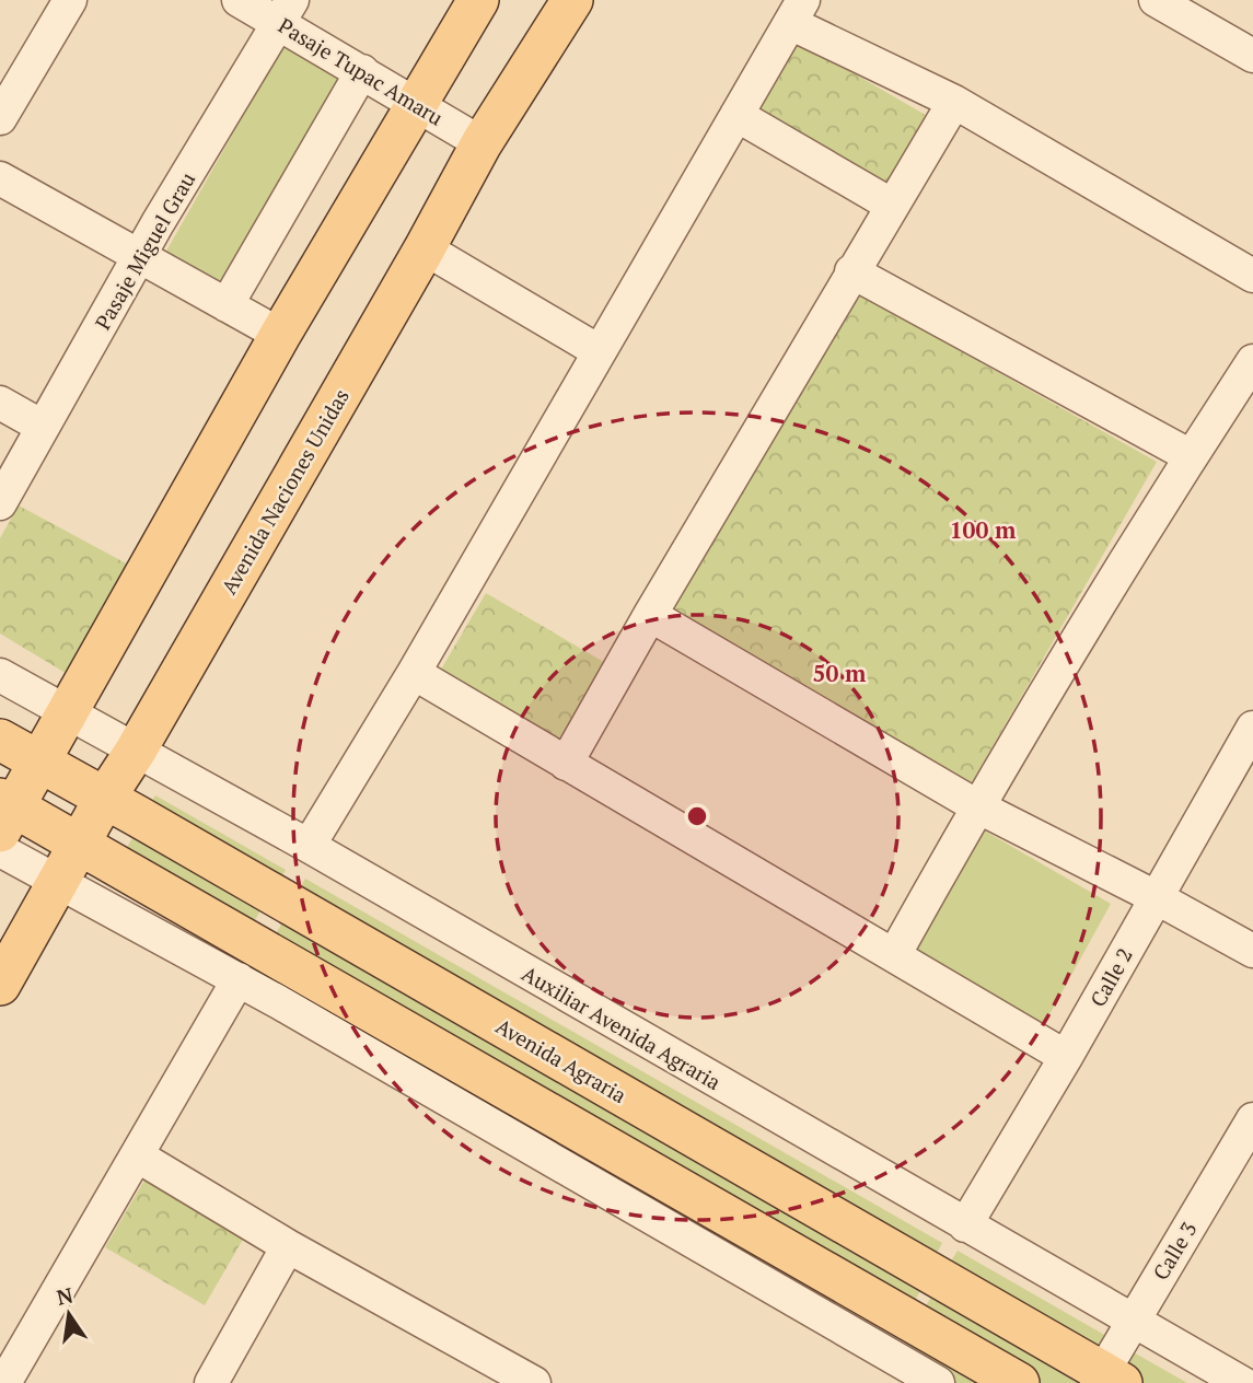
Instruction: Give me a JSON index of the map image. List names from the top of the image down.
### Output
{
  "streets": {
    "main road": ["Avenida Naciones Unidas", "Avenida Agraria"],
    "street": [
      "Pasaje Tupac Amaru",
      "Pasaje Miguel Grau",
      "Calle 2",
      "Auxiliar Avenida Agraria",
      "Calle 3"
    ]
  },
  "crossings": [
    ["Pasaje Tupac Amaru", "Pasaje Miguel Grau"],
    ["Pasaje Tupac Amaru", "Avenida Naciones Unidas"],
    ["Avenida Naciones Unidas", "Auxiliar Avenida Agraria"],
    ["Avenida Naciones Unidas", "Avenida Agraria"],
    ["Calle 2", "Auxiliar Avenida Agraria"],
    ["Auxiliar Avenida Agraria", "Calle 3"],
    ["Avenida Agraria", "Calle 3"]
  ],
  "north": "top",
  "rings": ["100 m", "50 m"]
}
